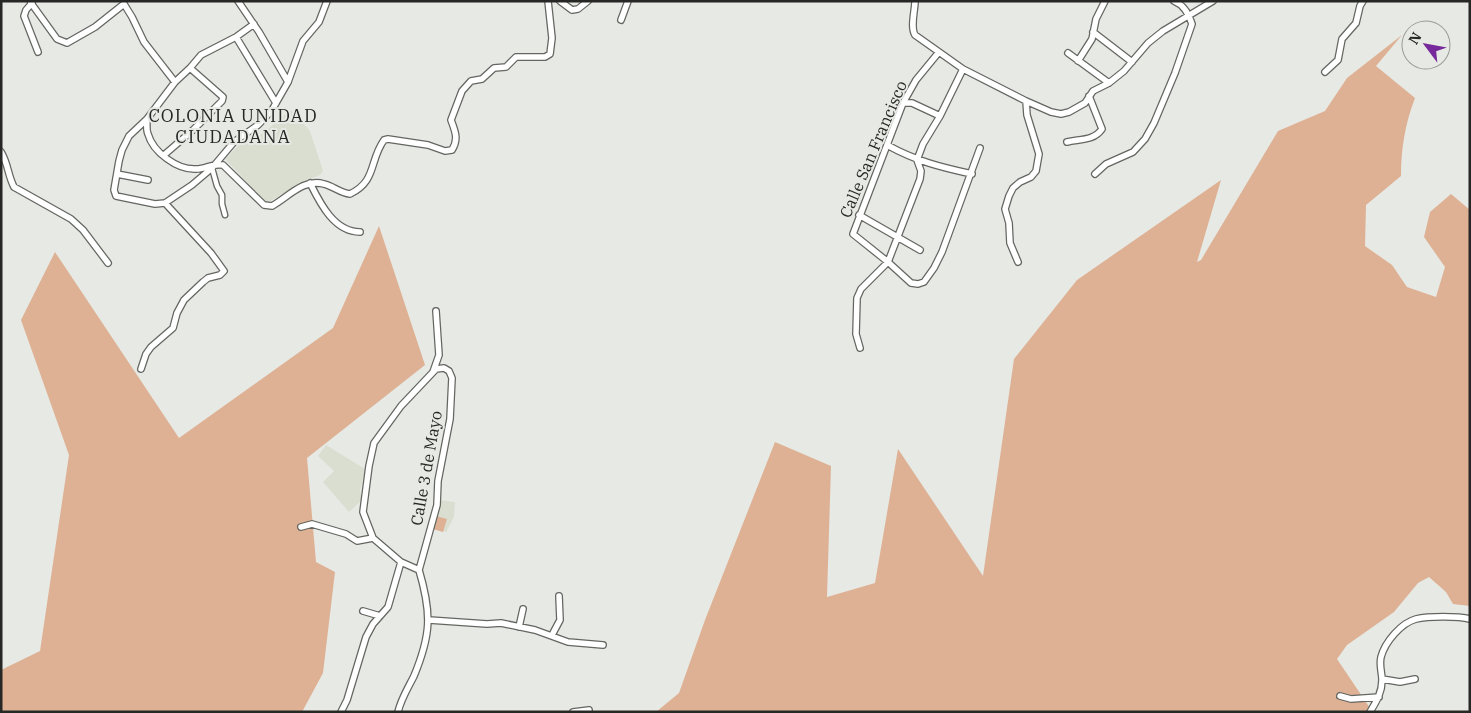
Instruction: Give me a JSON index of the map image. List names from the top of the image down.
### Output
{
  "streets": {
    "street": ["Calle San Francisco", "Calle 3 de Mayo"]
  },
  "districts": ["COLONIA UNIDAD CIUDADANA"],
  "north": "top left"
}
